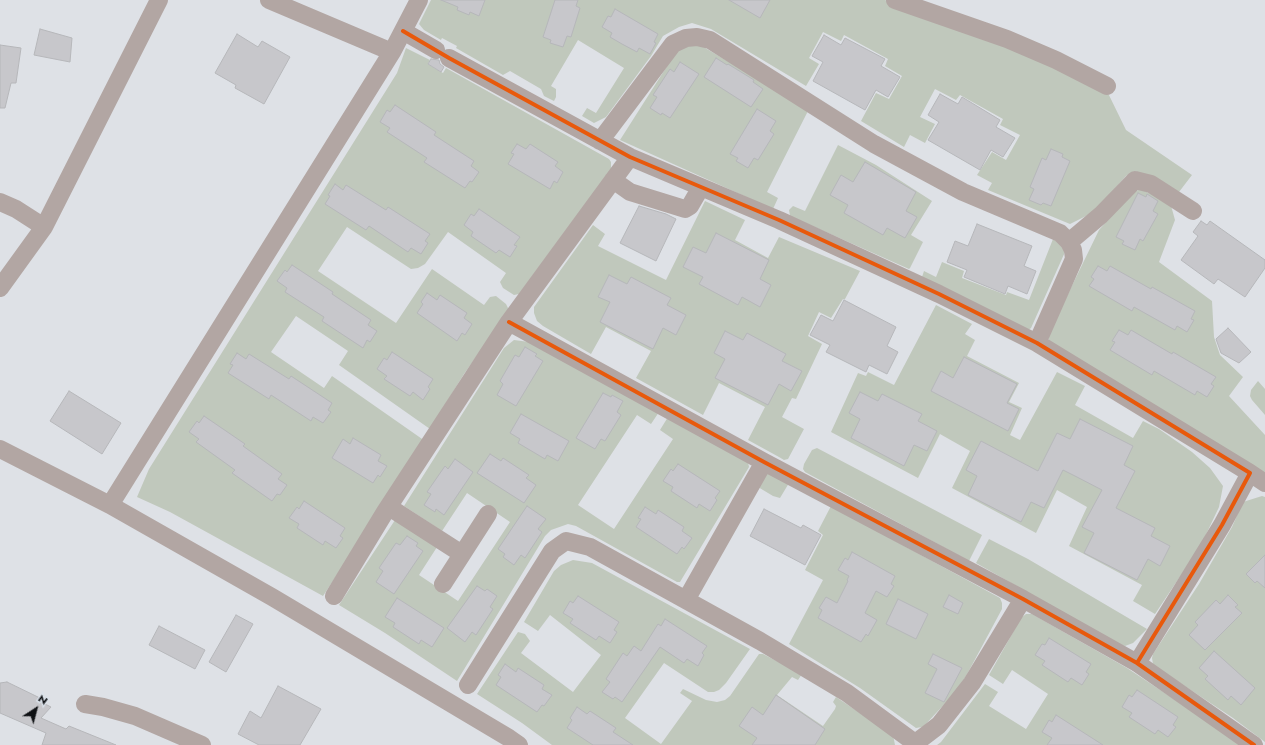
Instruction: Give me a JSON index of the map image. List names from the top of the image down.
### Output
{
  "north": "top right"
}
